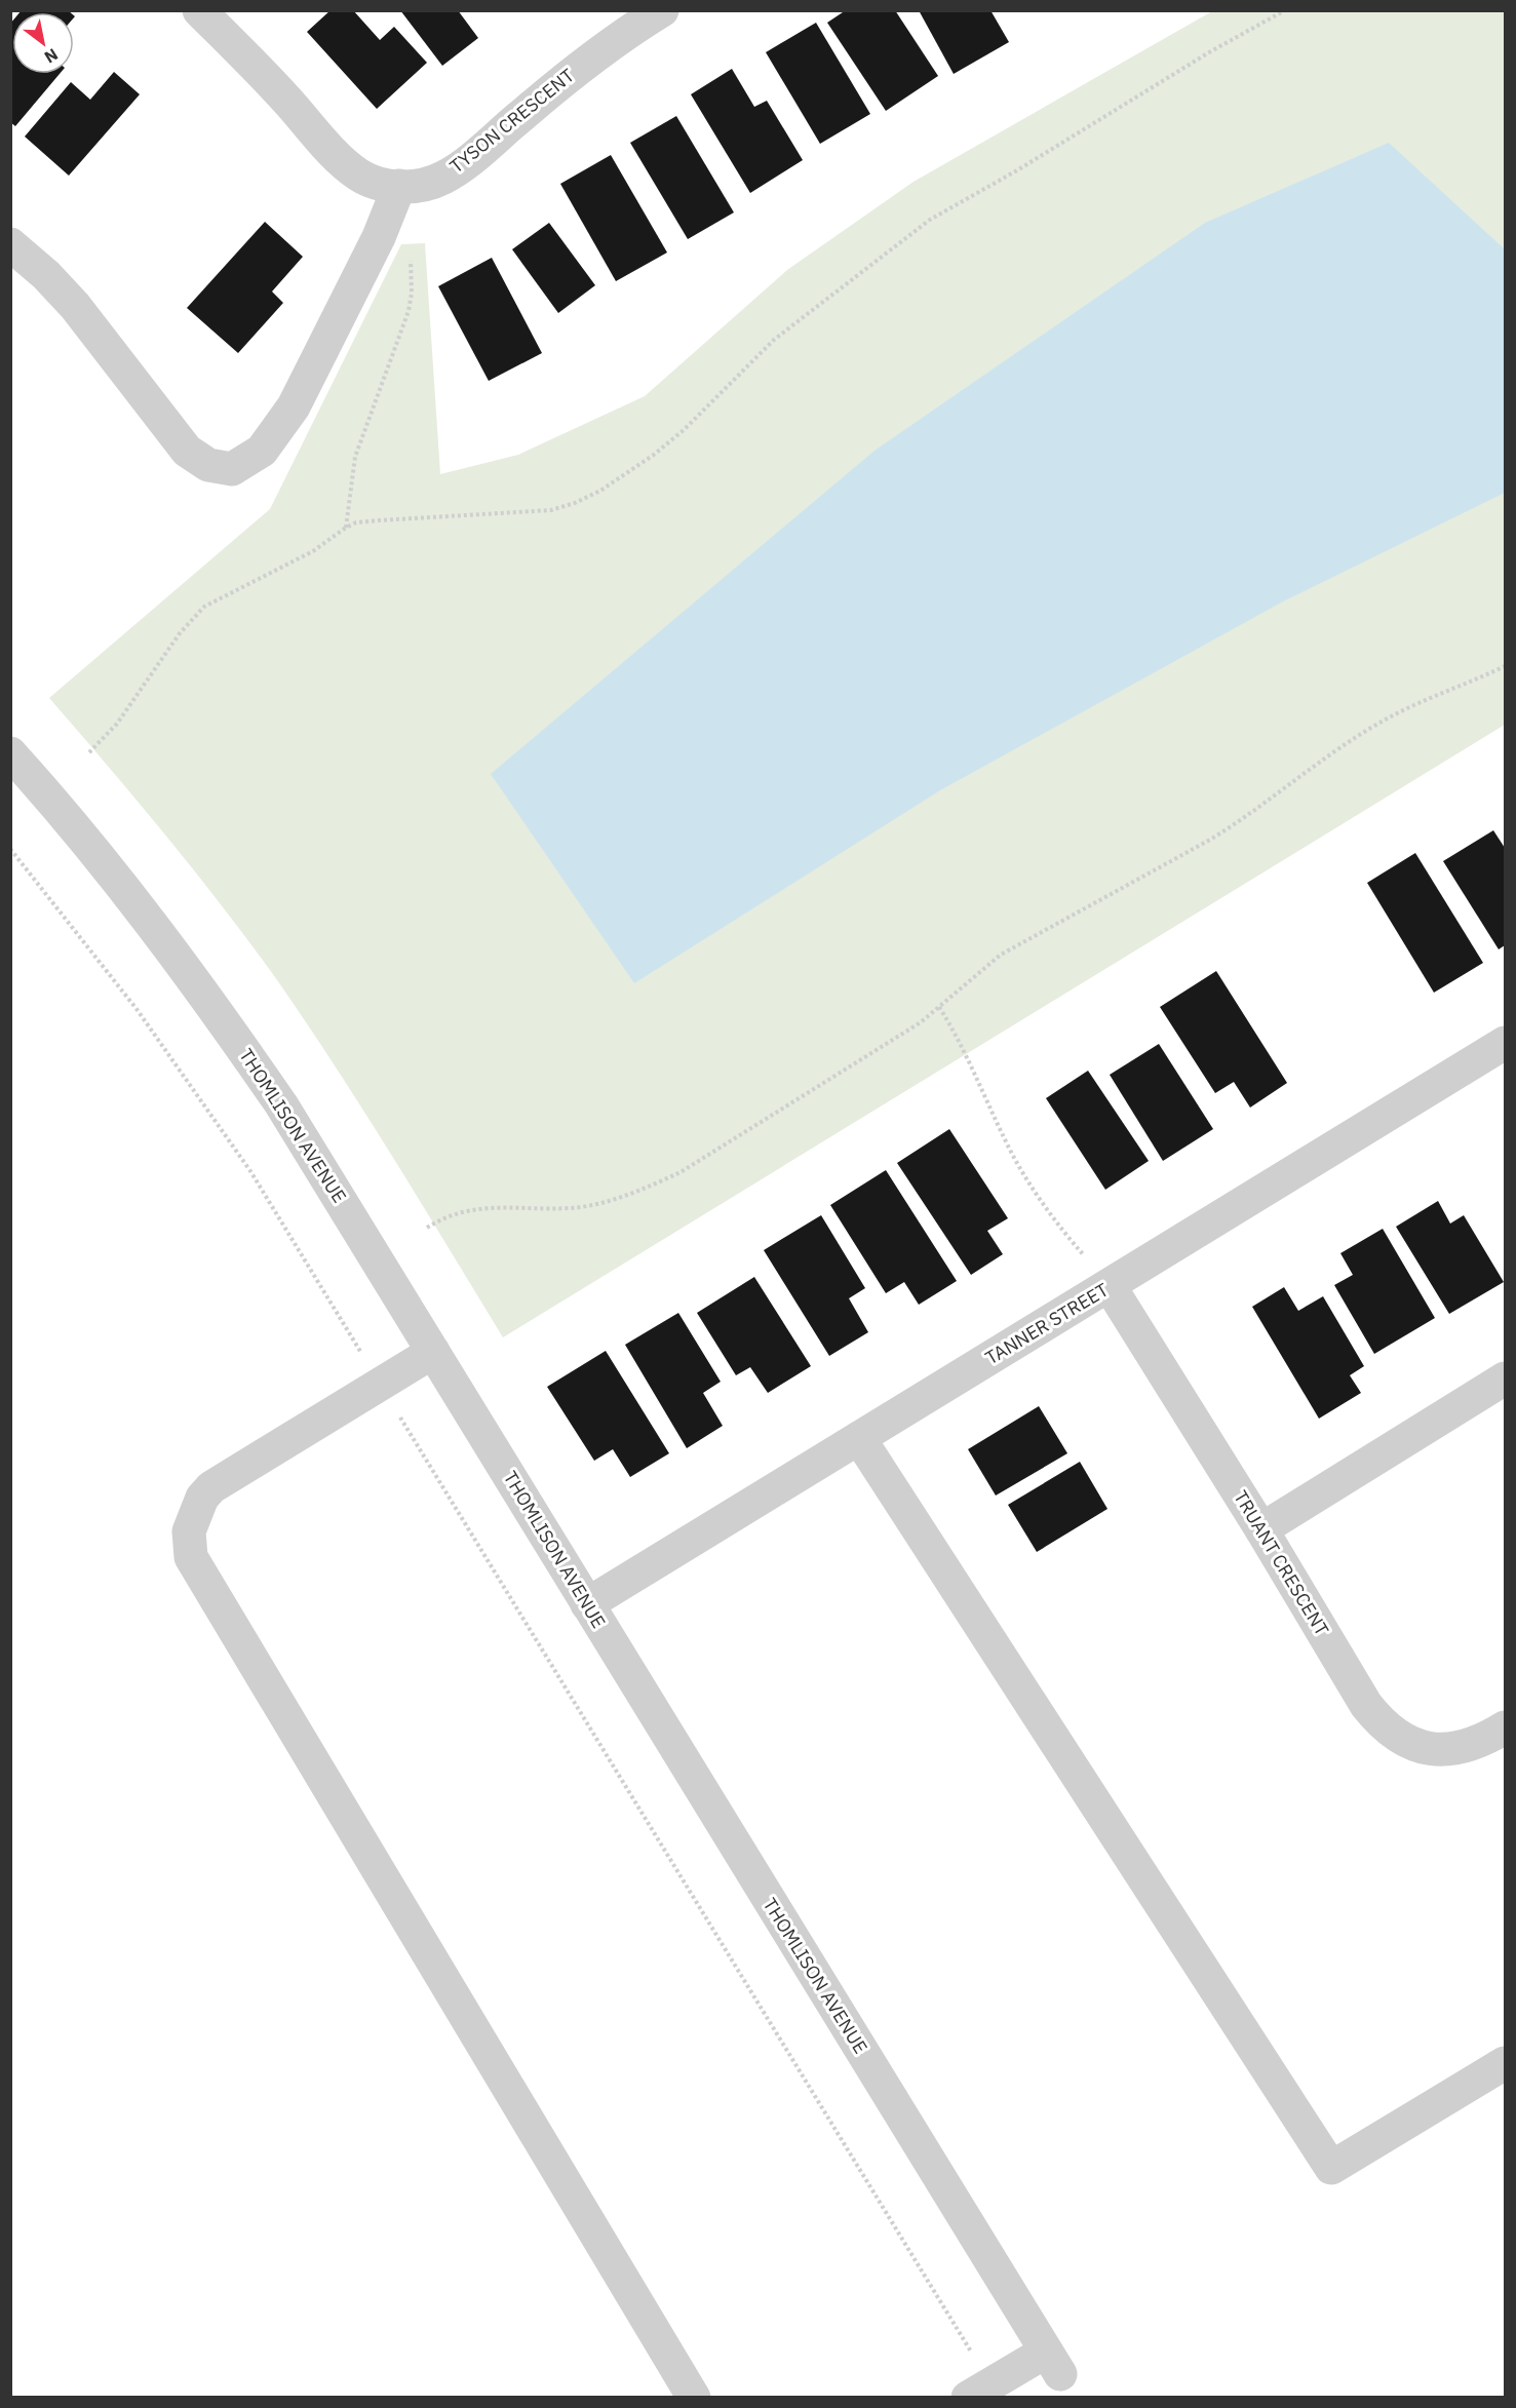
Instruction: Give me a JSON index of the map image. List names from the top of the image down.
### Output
{
  "streets": {
    "street": [
      "TYSON CRESCENT",
      "THOMLISON AVENUE",
      "TANNER STREET",
      "TRUANT CRESCENT"
    ]
  },
  "crossings": [
    ["THOMLISON AVENUE", "TANNER STREET"],
    ["TANNER STREET", "TRUANT CRESCENT"]
  ],
  "north": "bottom right"
}
